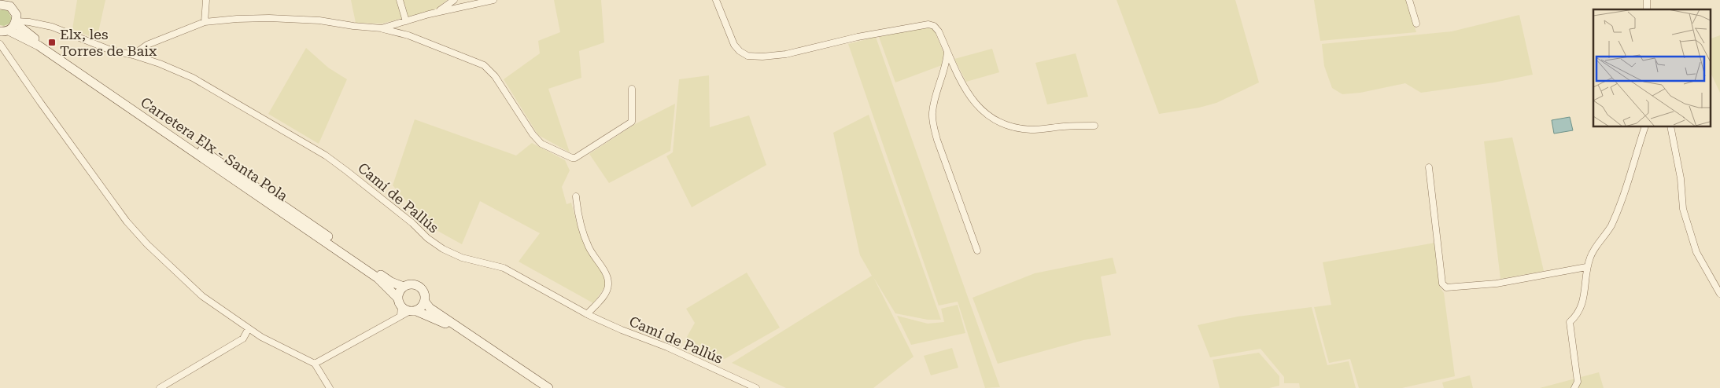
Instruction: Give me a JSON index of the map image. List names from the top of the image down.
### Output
{
  "streets": {
    "main road": ["Carretera Elx - Santa Pola"],
    "street": ["Camí de Pallús"]
  },
  "crossings": [
    ["Carretera Elx - Santa Pola", "Camí de Pallús"]
  ],
  "places": {
    "transit": ["Elx, les Torres de Baix"]
  }
}
